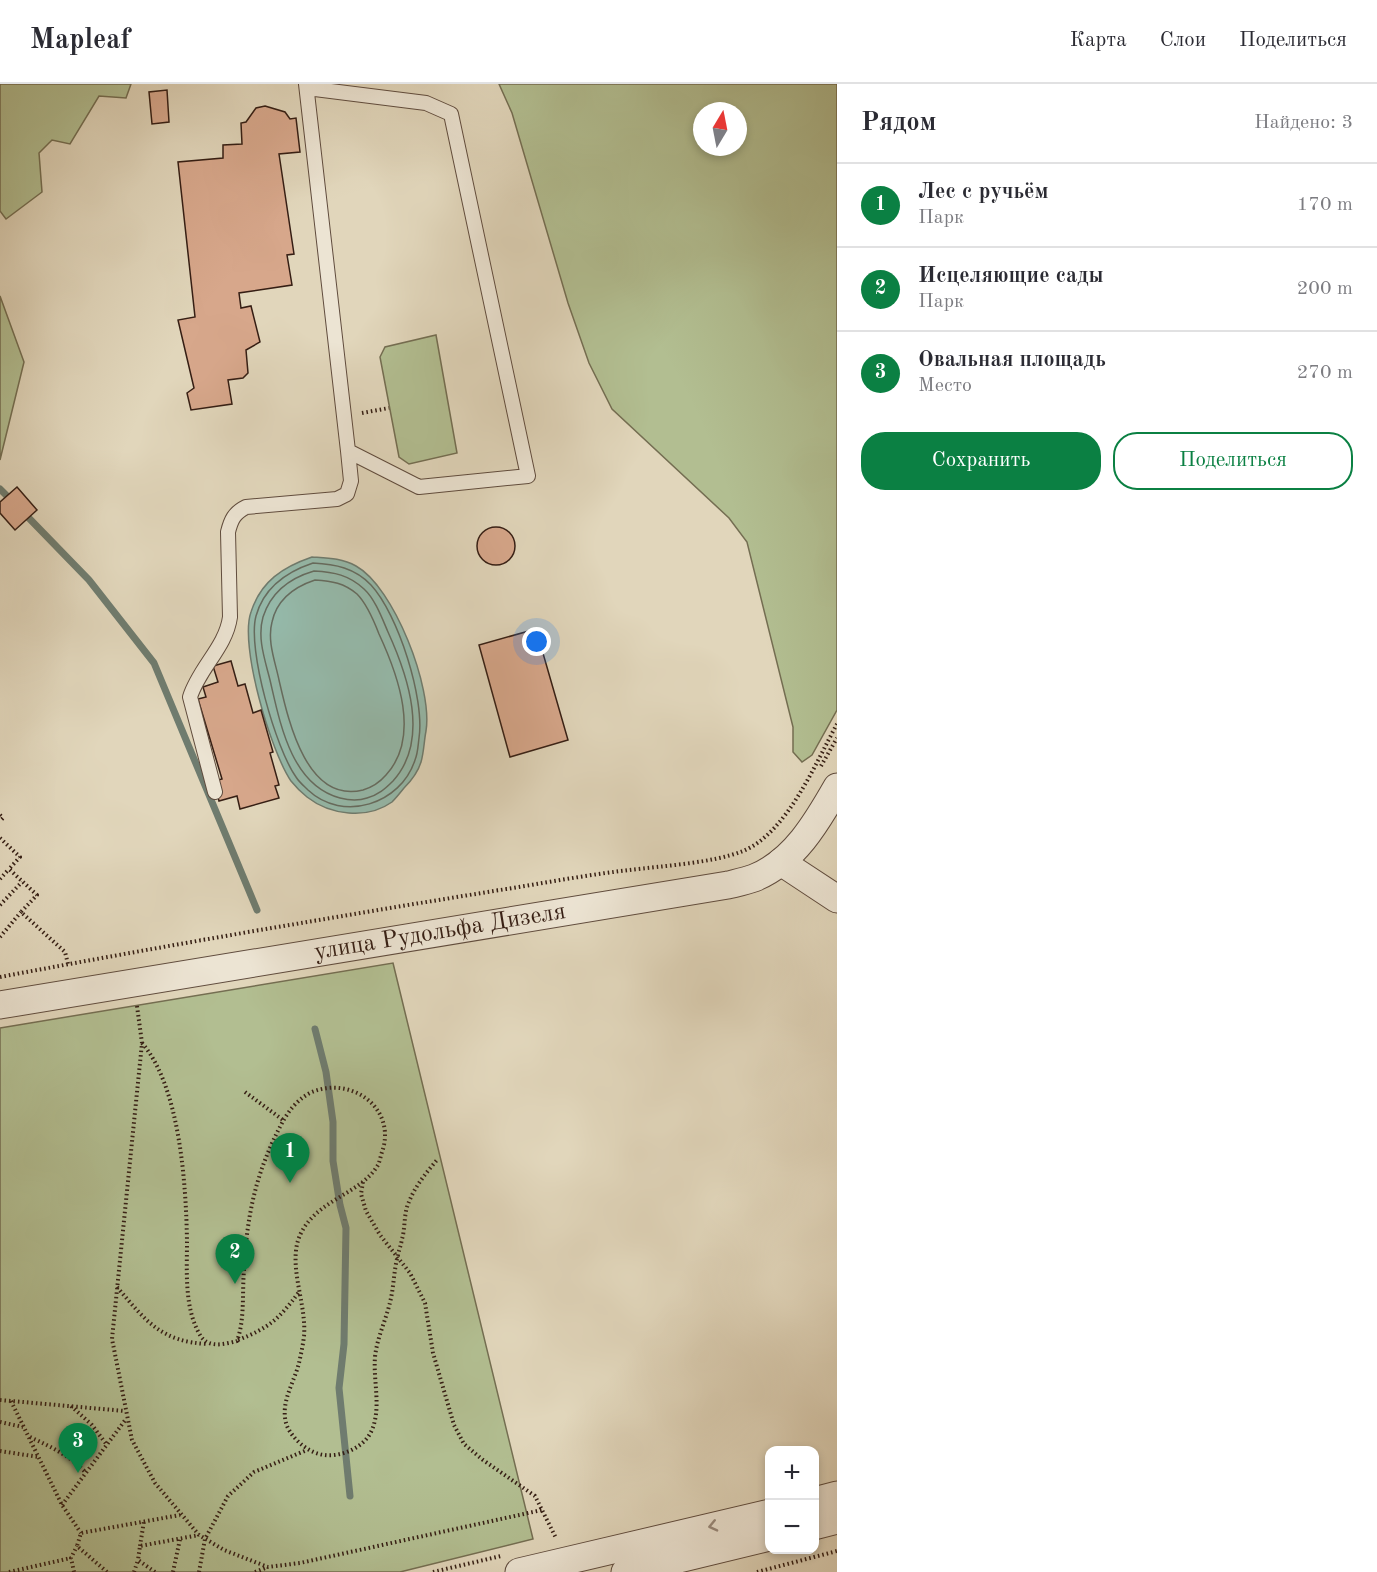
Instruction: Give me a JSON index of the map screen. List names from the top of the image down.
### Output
{
  "streets": {
    "street": ["улица Рудольфа Дизеля"]
  },
  "north": "top",
  "page": {
    "header": "Mapleaf",
    "nav": ["Карта", "Слои", "Поделиться"],
    "heading": ["Рядом", "Найдено: 3"],
    "list": [
      {
        "mark": "1",
        "name": "Лес с ручьём",
        "note": "Парк",
        "value": "170 m"
      },
      {
        "mark": "2",
        "name": "Исцеляющие сады",
        "note": "Парк",
        "value": "200 m"
      },
      {
        "mark": "3",
        "name": "Овальная площадь",
        "note": "Место",
        "value": "270 m"
      }
    ],
    "buttons": ["Сохранить", "Поделиться"],
    "pins": ["1", "2", "3"],
    "map_buttons": ["+", "−"]
  }
}
